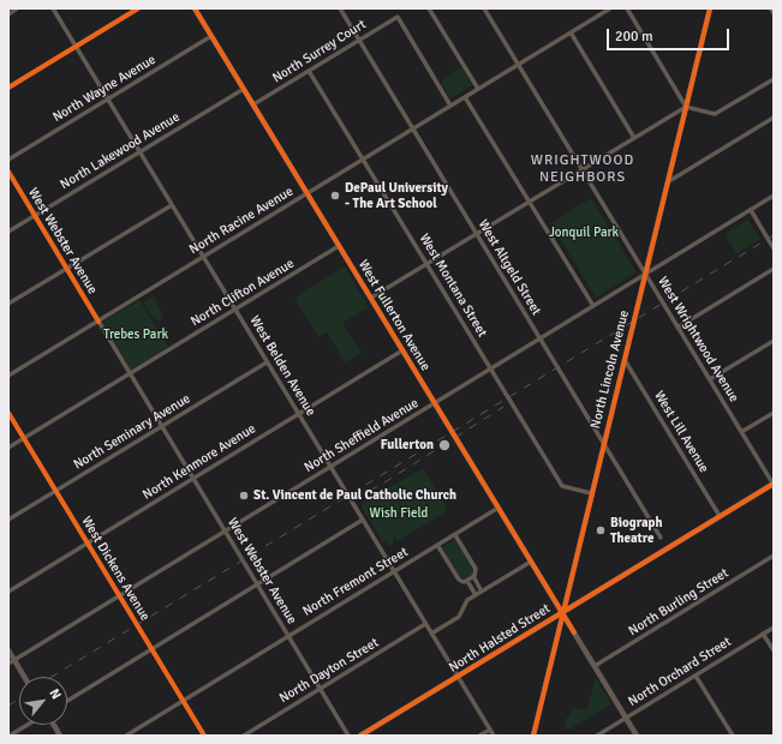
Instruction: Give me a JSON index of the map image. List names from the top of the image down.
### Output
{
  "streets": {
    "main road": ["West Fullerton Avenue", "North Lincoln Avenue", "North Halsted Street"],
    "street": [
      "North Surrey Court",
      "North Wayne Avenue",
      "North Lakewood Avenue",
      "North Racine Avenue",
      "West Webster Avenue",
      "West Altgeld Street",
      "West Montana Street",
      "North Clifton Avenue",
      "West Wrightwood Avenue",
      "West Belden Avenue",
      "North Seminary Avenue",
      "West Lill Avenue",
      "North Sheffield Avenue",
      "North Kenmore Avenue",
      "West Dickens Avenue",
      "North Fremont Street",
      "North Burling Street",
      "North Dayton Street",
      "North Orchard Street"
    ]
  },
  "crossings": [
    ["North Surrey Court", "North Racine Avenue"],
    ["North Surrey Court", "West Altgeld Street"],
    ["North Surrey Court", "West Montana Street"],
    ["North Surrey Court", "West Fullerton Avenue"],
    ["North Wayne Avenue", "West Fullerton Avenue"],
    ["North Wayne Avenue", "West Belden Avenue"],
    ["North Lakewood Avenue", "West Webster Avenue"],
    ["North Lakewood Avenue", "West Fullerton Avenue"],
    ["North Lakewood Avenue", "West Belden Avenue"],
    ["North Racine Avenue", "West Webster Avenue"],
    ["North Racine Avenue", "West Altgeld Street"],
    ["North Racine Avenue", "West Montana Street"],
    ["North Racine Avenue", "West Fullerton Avenue"],
    ["North Racine Avenue", "West Wrightwood Avenue"],
    ["North Racine Avenue", "West Belden Avenue"],
    ["West Webster Avenue", "North Clifton Avenue"],
    ["West Webster Avenue", "North Seminary Avenue"],
    ["West Webster Avenue", "North Sheffield Avenue"],
    ["West Webster Avenue", "North Kenmore Avenue"],
    ["West Webster Avenue", "North Fremont Street"],
    ["West Webster Avenue", "North Dayton Street"],
    ["West Altgeld Street", "North Lincoln Avenue"],
    ["West Altgeld Street", "North Sheffield Avenue"],
    ["West Montana Street", "North Lincoln Avenue"],
    ["West Montana Street", "North Sheffield Avenue"],
    ["North Clifton Avenue", "West Fullerton Avenue"],
    ["North Clifton Avenue", "West Belden Avenue"],
    ["North Clifton Avenue", "West Dickens Avenue"],
    ["West Fullerton Avenue", "North Lincoln Avenue"],
    ["West Fullerton Avenue", "North Sheffield Avenue"],
    ["West Fullerton Avenue", "North Kenmore Avenue"],
    ["West Fullerton Avenue", "North Fremont Street"],
    ["West Fullerton Avenue", "North Burling Street"],
    ["West Fullerton Avenue", "North Halsted Street"],
    ["West Fullerton Avenue", "North Orchard Street"],
    ["West Wrightwood Avenue", "North Lincoln Avenue"],
    ["West Wrightwood Avenue", "North Sheffield Avenue"],
    ["West Wrightwood Avenue", "North Halsted Street"],
    ["West Belden Avenue", "North Seminary Avenue"],
    ["West Belden Avenue", "North Sheffield Avenue"],
    ["West Belden Avenue", "North Kenmore Avenue"],
    ["West Belden Avenue", "North Fremont Street"],
    ["West Belden Avenue", "North Halsted Street"],
    ["West Belden Avenue", "North Dayton Street"],
    ["North Lincoln Avenue", "West Lill Avenue"],
    ["North Lincoln Avenue", "North Sheffield Avenue"],
    ["North Lincoln Avenue", "North Halsted Street"],
    ["North Seminary Avenue", "West Dickens Avenue"],
    ["West Lill Avenue", "North Halsted Street"],
    ["North Sheffield Avenue", "West Dickens Avenue"],
    ["North Kenmore Avenue", "West Dickens Avenue"],
    ["West Dickens Avenue", "North Fremont Street"]
  ],
  "districts": ["WRIGHTWOOD NEIGHBORS"],
  "parks": ["Jonquil Park", "Trebes Park", "Wish Field"],
  "places": [
    "DePaul University - The Art School",
    "Fullerton",
    "St. Vincent de Paul Catholic Church",
    "Biograph Theatre"
  ],
  "scale_bar": "200 m",
  "north": "top right"
}
